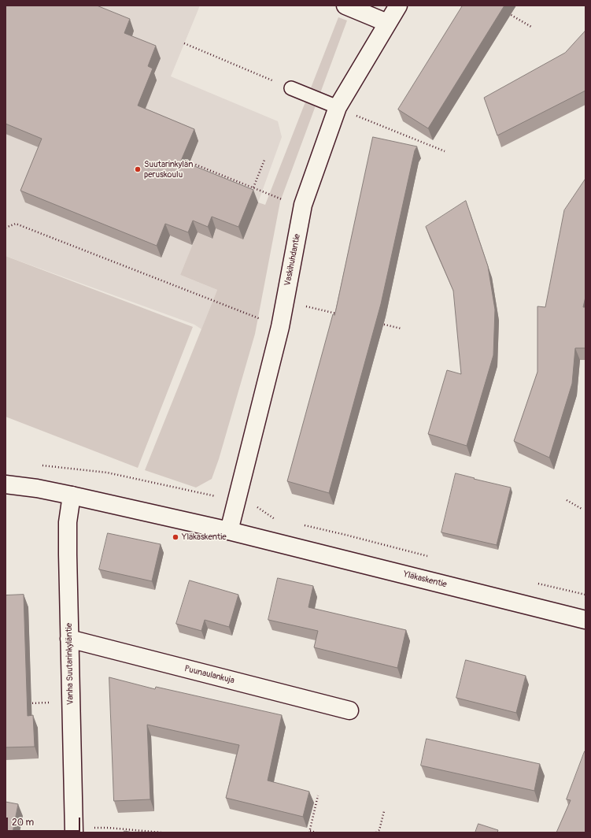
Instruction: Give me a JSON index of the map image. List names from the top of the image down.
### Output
{
  "streets": {
    "street": [
      "Vaskihuhdantie",
      "Yläkaskentie",
      "Vanha Suutarinkyläntie",
      "Puunaulankuja"
    ]
  },
  "crossings": [
    ["Vaskihuhdantie", "Yläkaskentie"],
    ["Yläkaskentie", "Vanha Suutarinkyläntie"],
    ["Vanha Suutarinkyläntie", "Puunaulankuja"]
  ],
  "places": ["Suutarinkylän peruskoulu", "Yläkaskentie"],
  "scale_bar": "20 m"
}
